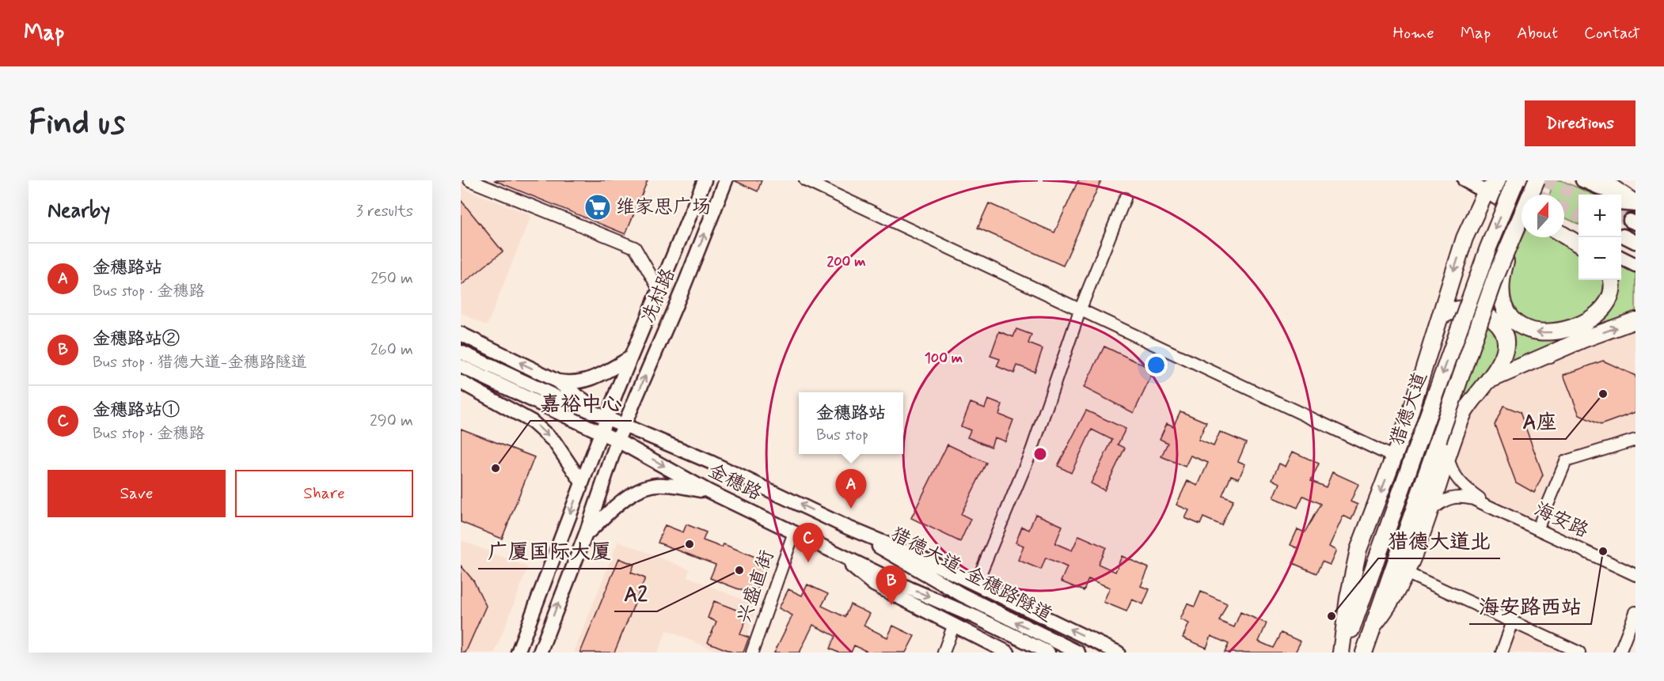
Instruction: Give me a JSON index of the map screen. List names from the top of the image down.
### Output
{
  "streets": {
    "highway": ["猎德大道"],
    "main road": ["冼村路", "金穗路", "猎德大道-金穗路隧道"],
    "street": ["海安路", "兴盛直街"]
  },
  "crossings": [
    ["冼村路", "金穗路"],
    ["金穗路", "猎德大道-金穗路隧道"],
    ["金穗路", "兴盛直街"]
  ],
  "places": {
    "supermarket": ["维家思广场"],
    "other": [
      "A座",
      "嘉裕中心",
      "广厦国际大厦",
      "海安路西站",
      "A2",
      "猎德大道北"
    ]
  },
  "north": "top",
  "page": {
    "header": "Map",
    "nav": [
      "Home",
      "Map",
      "About",
      "Contact"
    ],
    "buttons": [
      "Directions",
      ["Save", "Share"]
    ],
    "title": "Find us",
    "heading": ["Nearby", "3 results"],
    "map_buttons": ["+", "−"],
    "list": [
      {
        "mark": "A",
        "name": "金穗路站",
        "note": "Bus stop · 金穗路",
        "value": "250 m"
      },
      {
        "mark": "B",
        "name": "金穗路站②",
        "note": "Bus stop · 猎德大道-金穗路隧道",
        "value": "260 m"
      },
      {
        "mark": "C",
        "name": "金穗路站①",
        "note": "Bus stop · 金穗路",
        "value": "290 m"
      }
    ],
    "popup": ["金穗路站", "Bus stop"],
    "pins": ["A", "C", "B"]
  },
  "rings": ["200 m", "100 m"]
}
